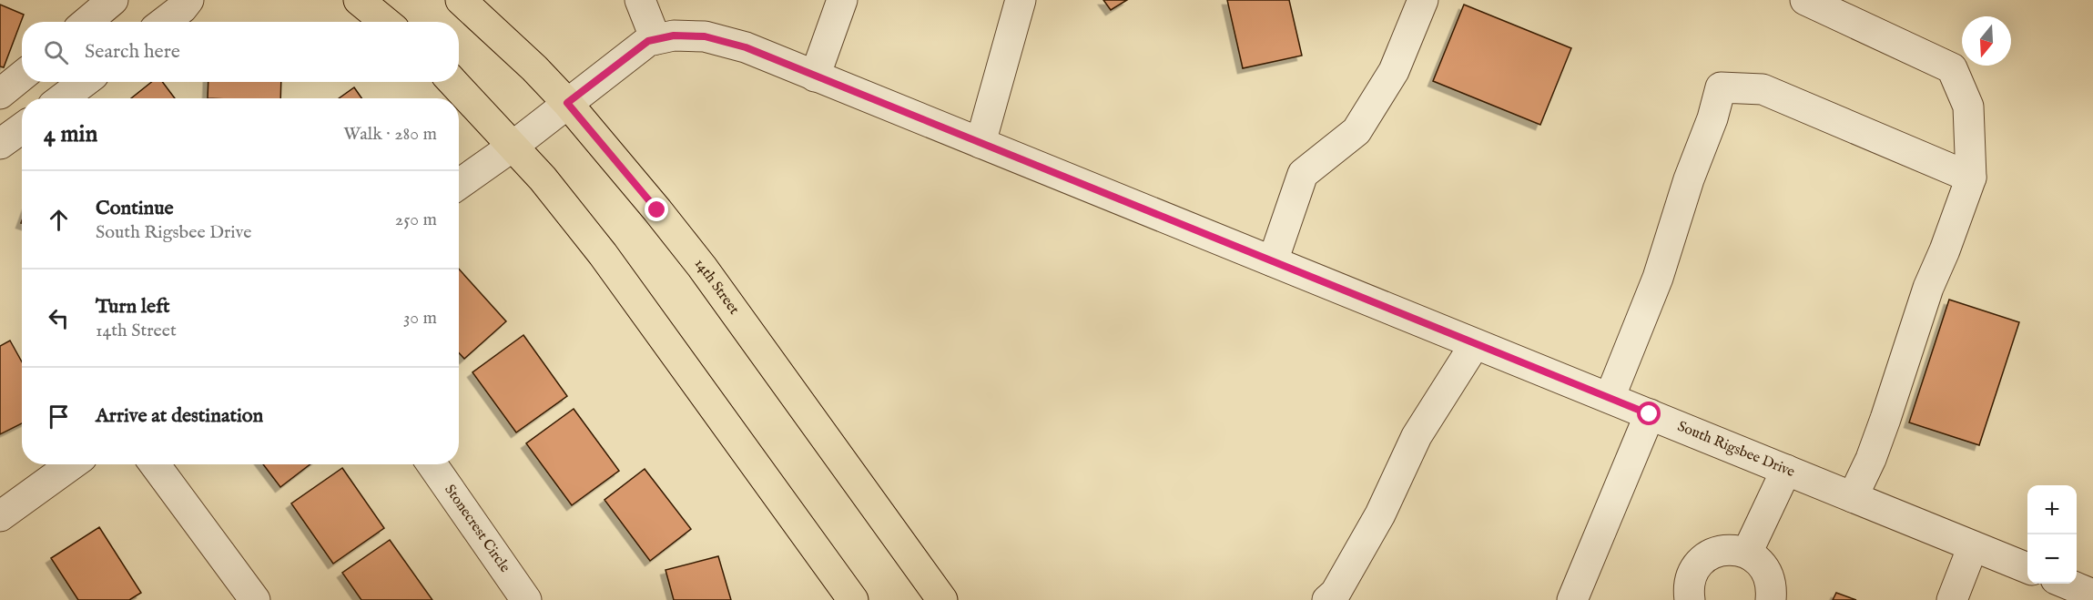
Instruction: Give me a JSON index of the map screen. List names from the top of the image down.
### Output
{
  "streets": {
    "main road": ["14th Street"],
    "street": ["South Rigsbee Drive", "Stonecrest Circle"]
  },
  "crossings": [
    ["14th Street", "South Rigsbee Drive"]
  ],
  "north": "bottom",
  "page": {
    "search": "Search here",
    "heading": ["4 min", "Walk · 280 m"],
    "list": [
      ["Continue", "South Rigsbee Drive", "250 m"],
      ["Turn left", "14th Street", "30 m"],
      "Arrive at destination"
    ],
    "map_buttons": ["+", "−"]
  }
}
